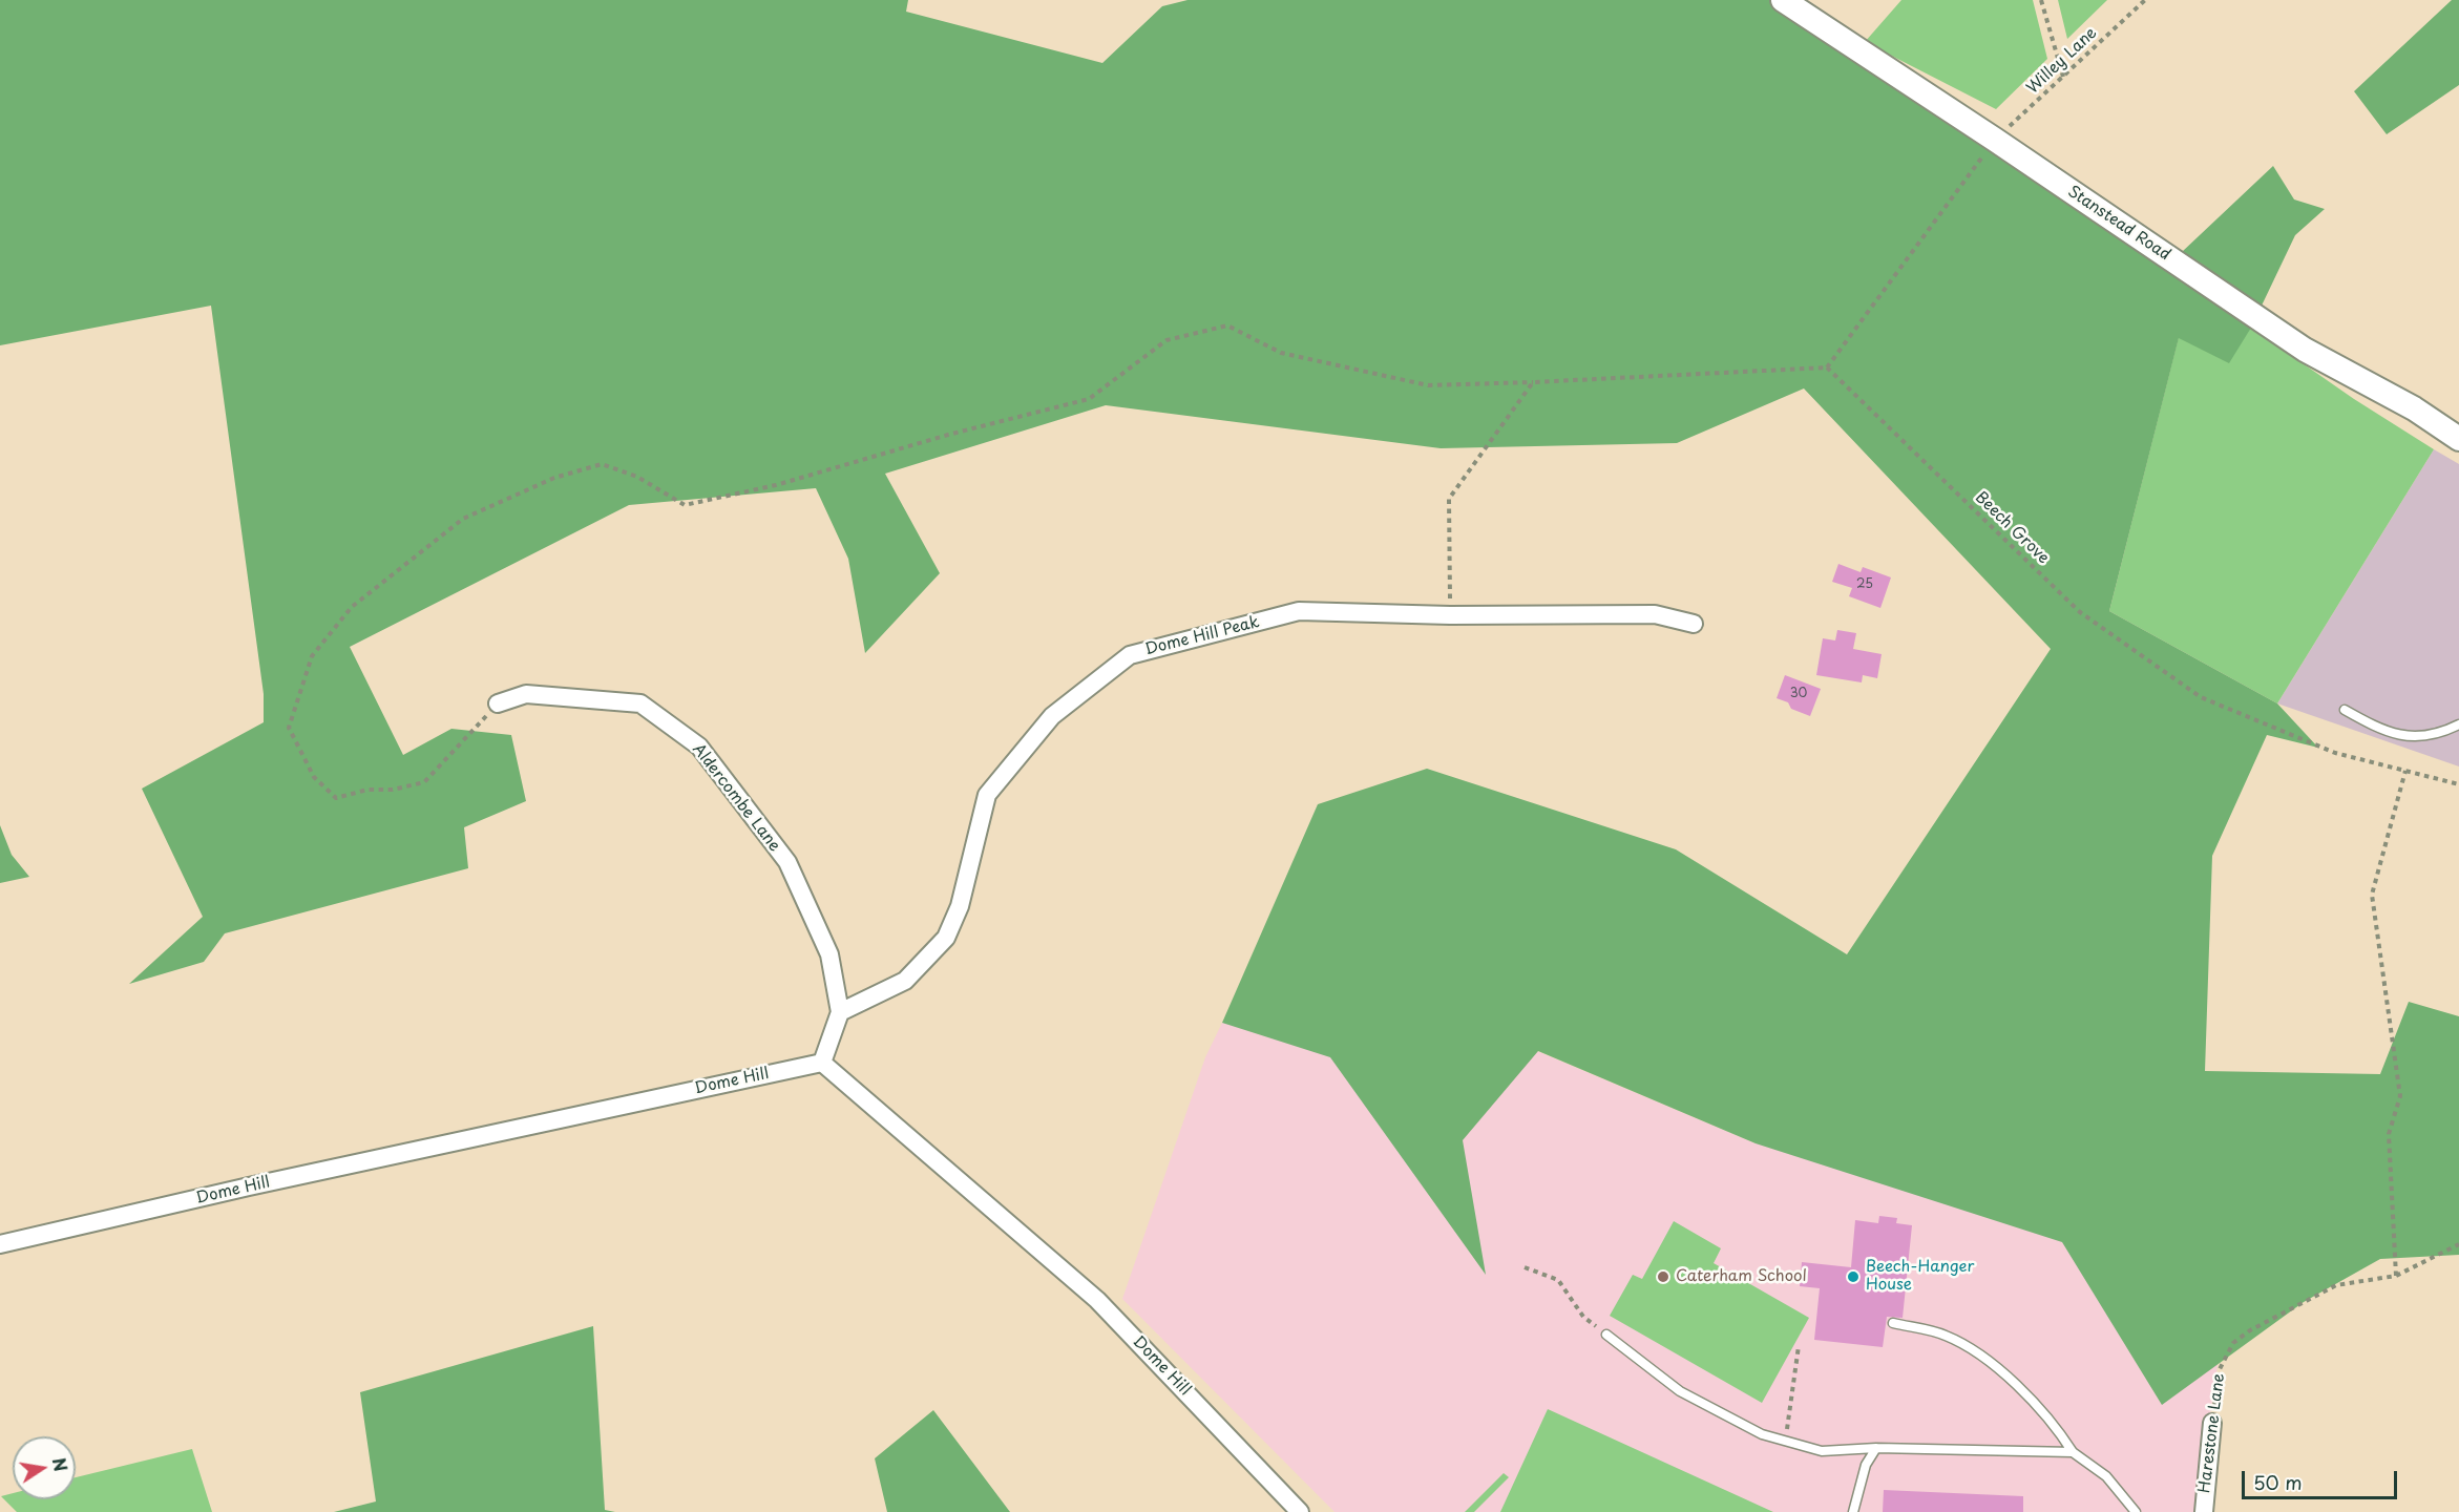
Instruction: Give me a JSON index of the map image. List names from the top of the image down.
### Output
{
  "streets": {
    "street": [
      "Stanstead Road",
      "Dome Hill Peak",
      "Aldercombe Lane",
      "Dome Hill",
      "Harestone Lane"
    ],
    "path": ["Willey Lane", "Beech Grove"]
  },
  "crossings": [
    ["Willey Lane", "Stanstead Road"],
    ["Dome Hill Peak", "Aldercombe Lane"]
  ],
  "places": ["Caterham School", "Beech-Hanger House"],
  "house_numbers": ["25", "30"],
  "scale_bar": "50 m",
  "north": "right"
}
